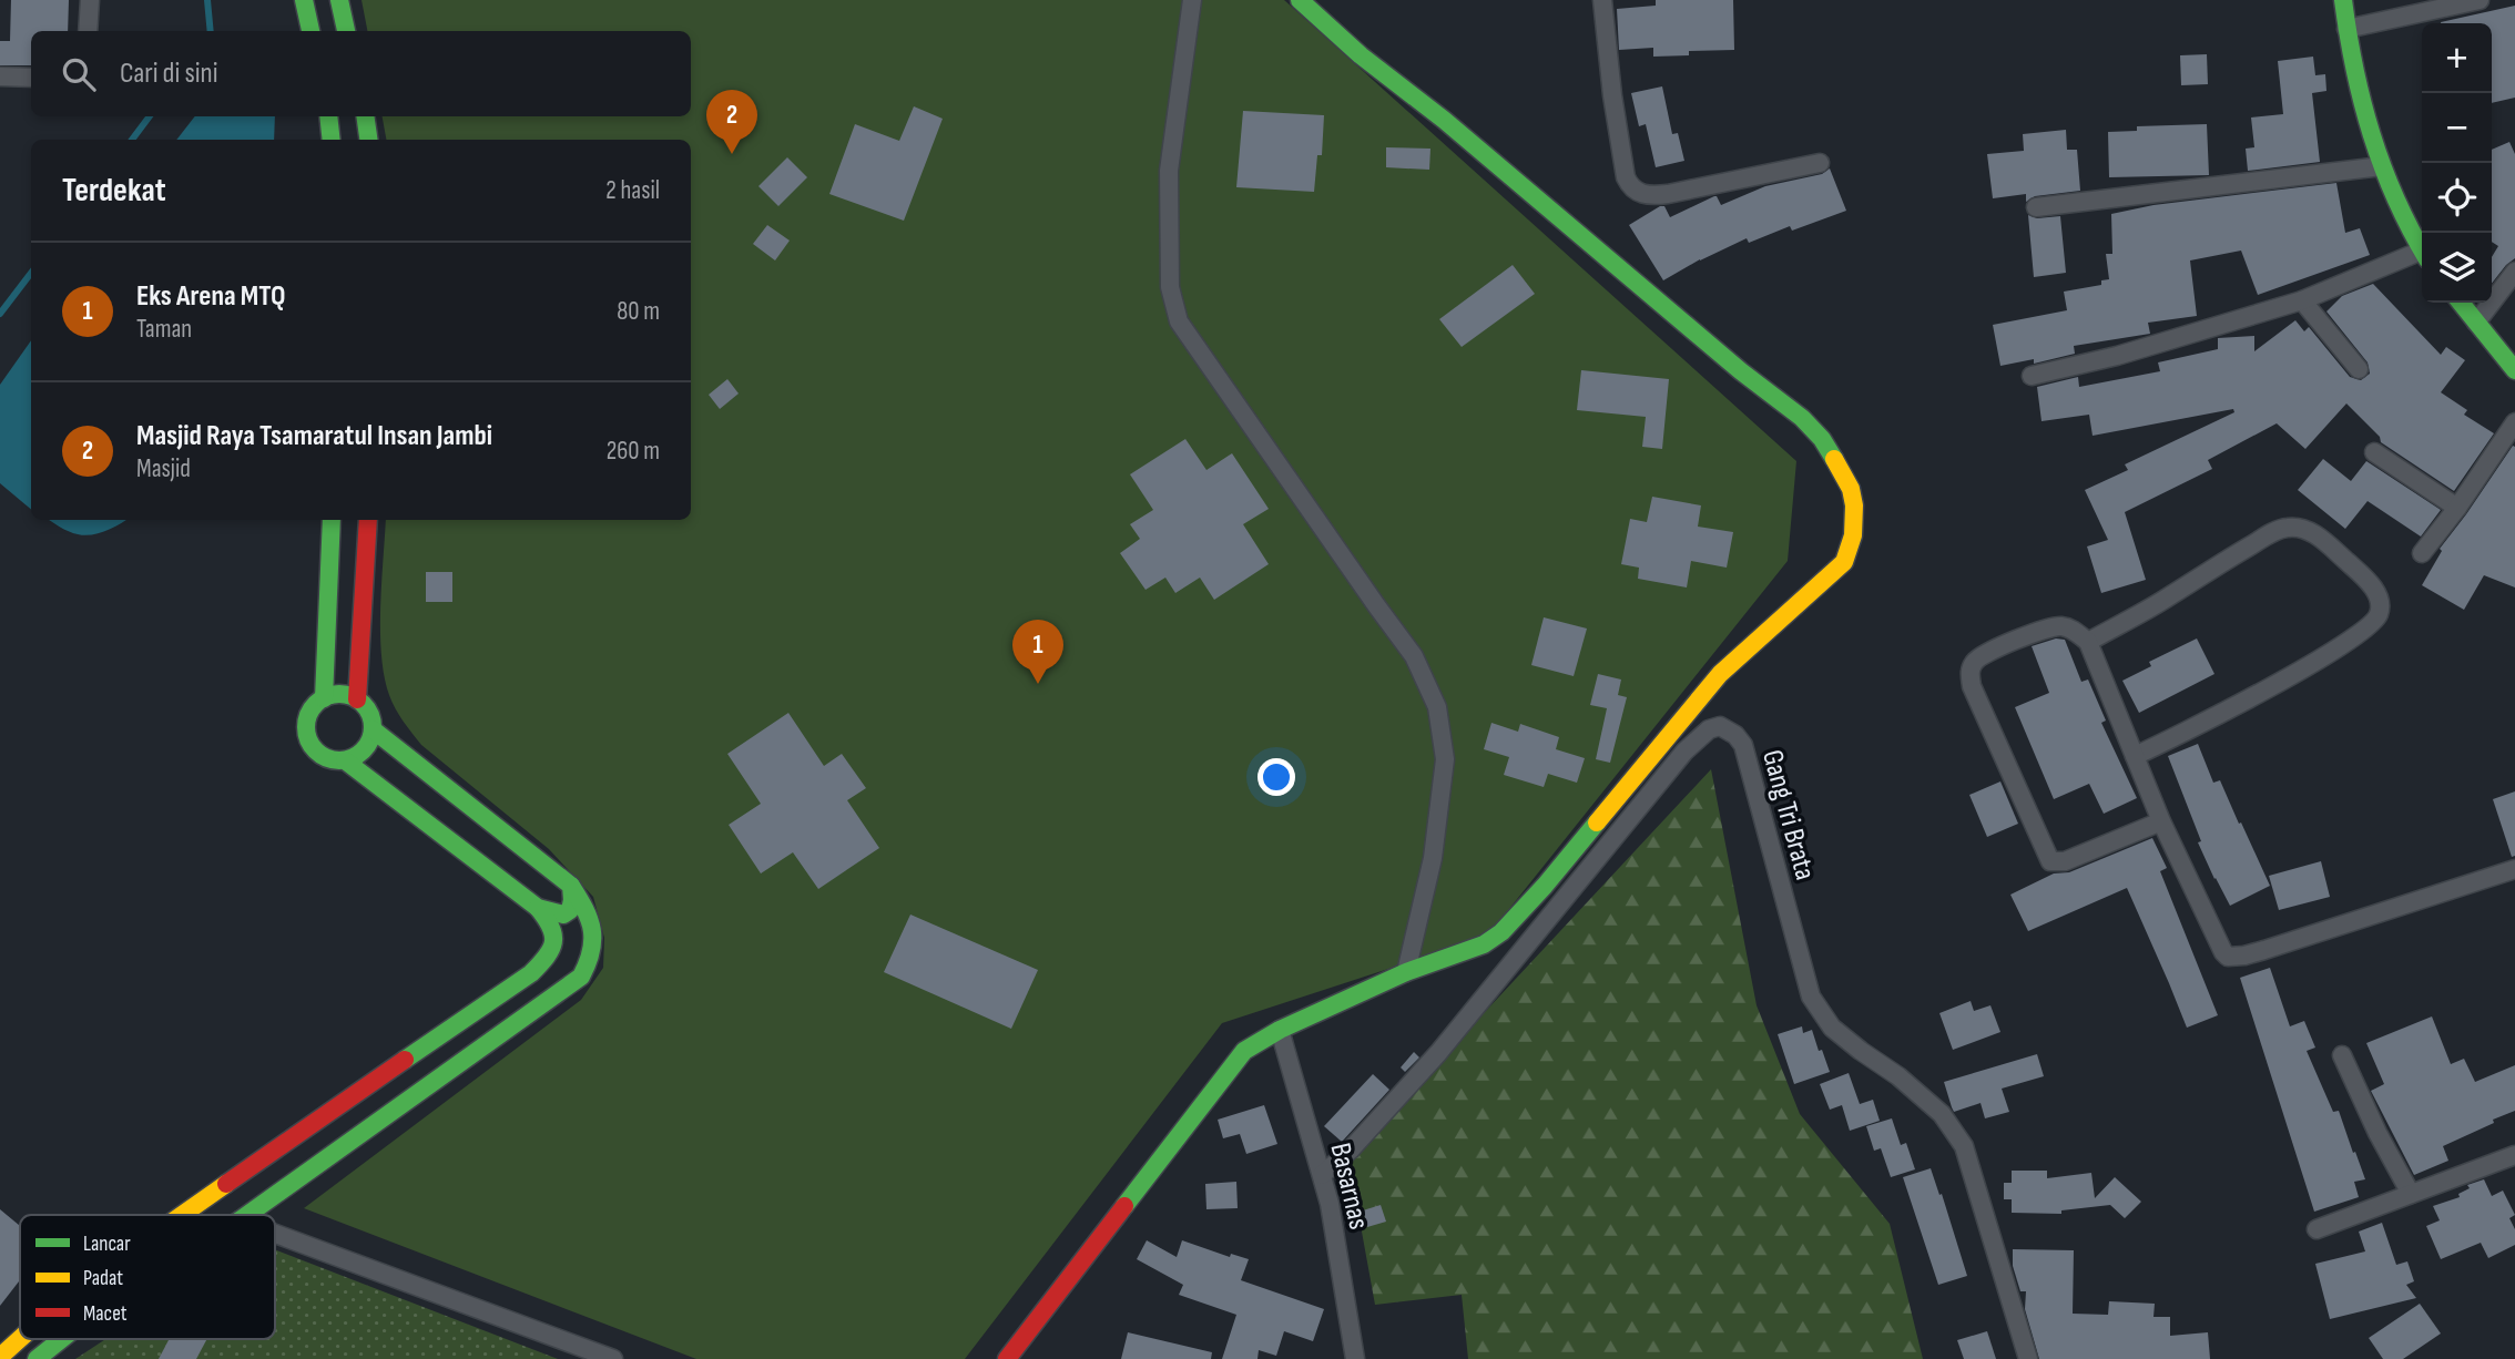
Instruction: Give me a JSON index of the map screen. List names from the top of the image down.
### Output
{
  "streets": {
    "street": ["Gang Tri Brata", "Basarnas"]
  },
  "crossings": [
    ["Gang Tri Brata", "Basarnas"]
  ],
  "legend": ["Lancar", "Padat", "Macet"],
  "page": {
    "map_buttons": ["+", "−"],
    "search": "Cari di sini",
    "pins": ["2", "1"],
    "heading": ["Terdekat", "2 hasil"],
    "list": [
      {
        "mark": "1",
        "name": "Eks Arena MTQ",
        "note": "Taman",
        "value": "80 m"
      },
      {
        "mark": "2",
        "name": "Masjid Raya Tsamaratul Insan Jambi",
        "note": "Masjid",
        "value": "260 m"
      }
    ]
  }
}
